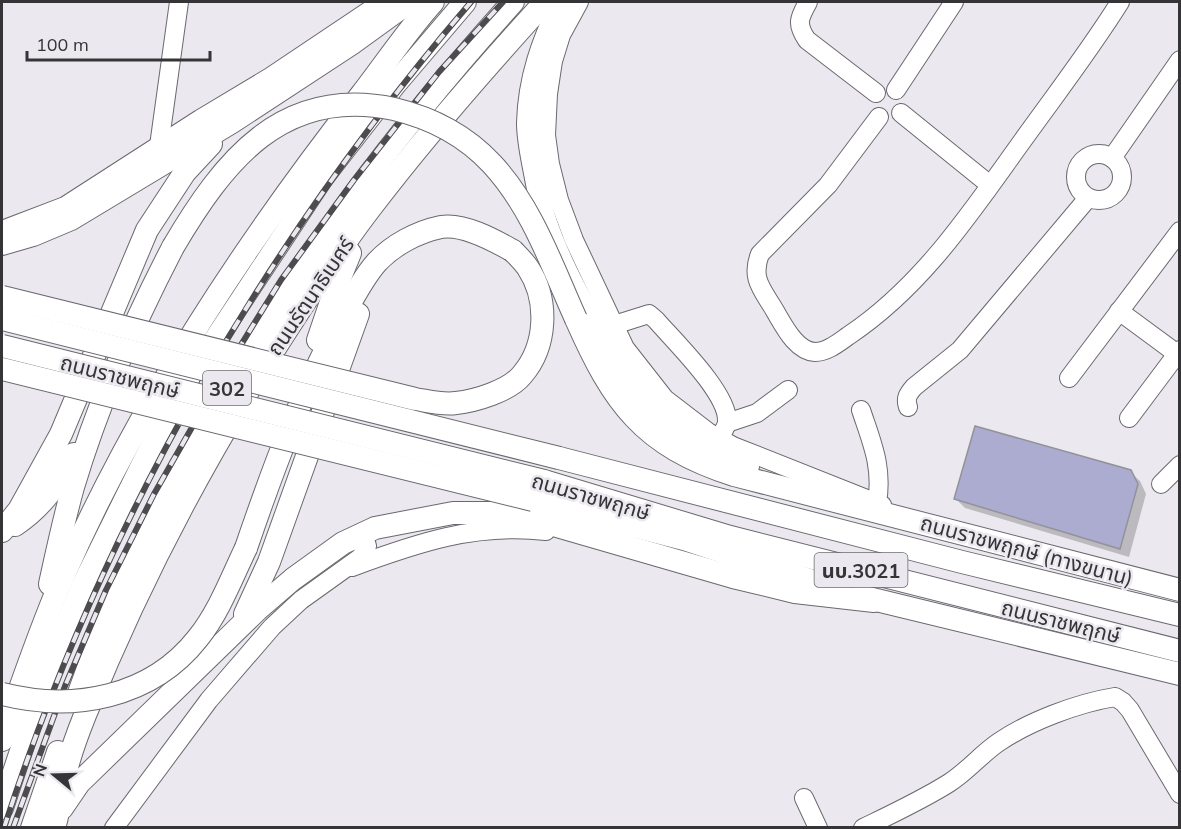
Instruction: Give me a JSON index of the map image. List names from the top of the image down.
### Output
{
  "streets": {
    "main road": [
      "ถนนรัตนาธิเบศร์",
      "ถนนราชพฤกษ์",
      "302",
      "ถนนราชพฤกษ์ (ทางขนาน)",
      "นบ.3021"
    ]
  },
  "scale_bar": "100 m",
  "north": "left"
}
